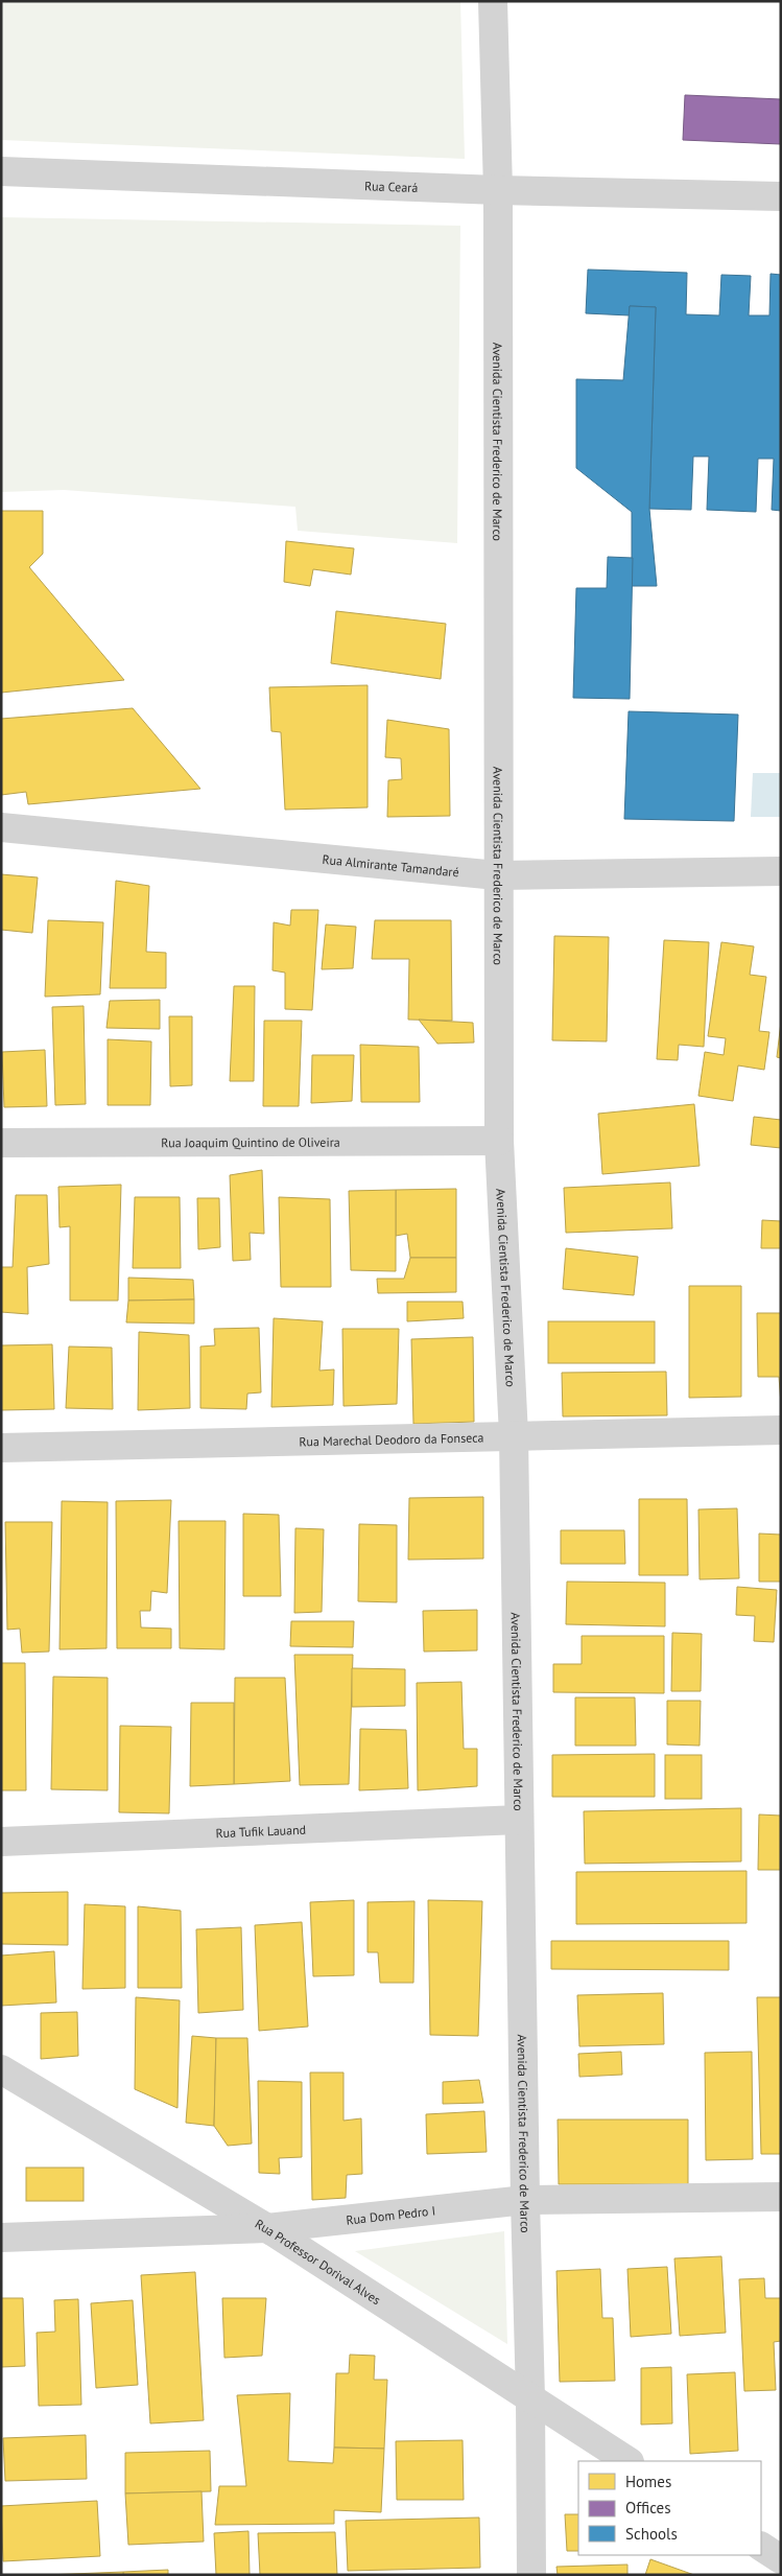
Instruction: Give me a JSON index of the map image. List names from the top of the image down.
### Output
{
  "streets": {
    "street": [
      "Rua Ceará",
      "Avenida Cientista Frederico de Marco",
      "Rua Almirante Tamandaré",
      "Rua Joaquim Quintino de Oliveira",
      "Rua Marechal Deodoro da Fonseca",
      "Rua Tufik Lauand",
      "Rua Dom Pedro I",
      "Rua Professor Dorival Alves"
    ]
  },
  "crossings": [
    ["Rua Ceará", "Avenida Cientista Frederico de Marco"],
    ["Avenida Cientista Frederico de Marco", "Rua Almirante Tamandaré"],
    ["Avenida Cientista Frederico de Marco", "Rua Joaquim Quintino de Oliveira"],
    ["Avenida Cientista Frederico de Marco", "Rua Marechal Deodoro da Fonseca"],
    ["Avenida Cientista Frederico de Marco", "Rua Tufik Lauand"],
    ["Avenida Cientista Frederico de Marco", "Rua Dom Pedro I"],
    ["Avenida Cientista Frederico de Marco", "Rua Professor Dorival Alves"],
    ["Rua Dom Pedro I", "Rua Professor Dorival Alves"]
  ],
  "legend": ["Homes", "Offices", "Schools"]
}
